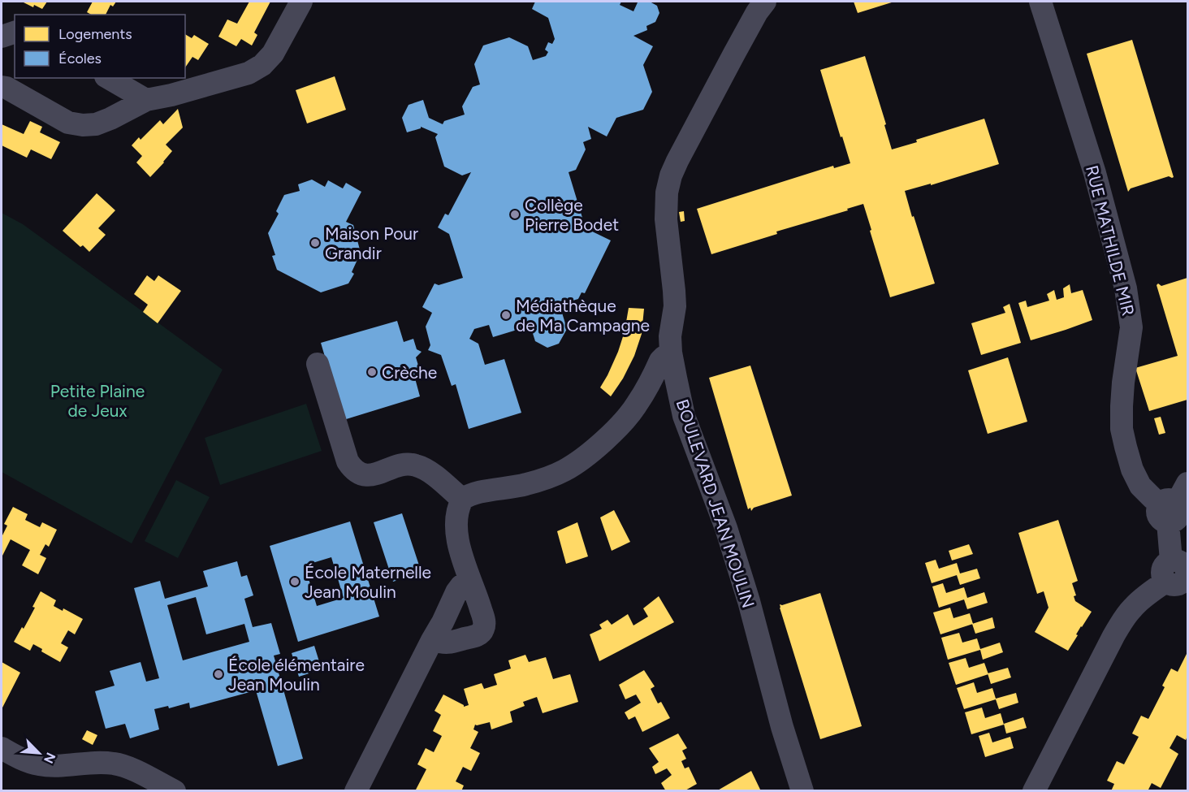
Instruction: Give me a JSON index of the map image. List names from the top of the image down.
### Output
{
  "streets": {
    "street": ["RUE MATHILDE MIR", "BOULEVARD JEAN MOULIN"]
  },
  "parks": ["Petite Plaine de Jeux"],
  "places": [
    "Collège Pierre Bodet",
    "Maison Pour Grandir",
    "Médiathèque de Ma Campagne",
    "Crèche",
    "École Maternelle Jean Moulin",
    "École élémentaire Jean Moulin"
  ],
  "legend": ["Logements", "Écoles"],
  "north": "bottom right"
}
